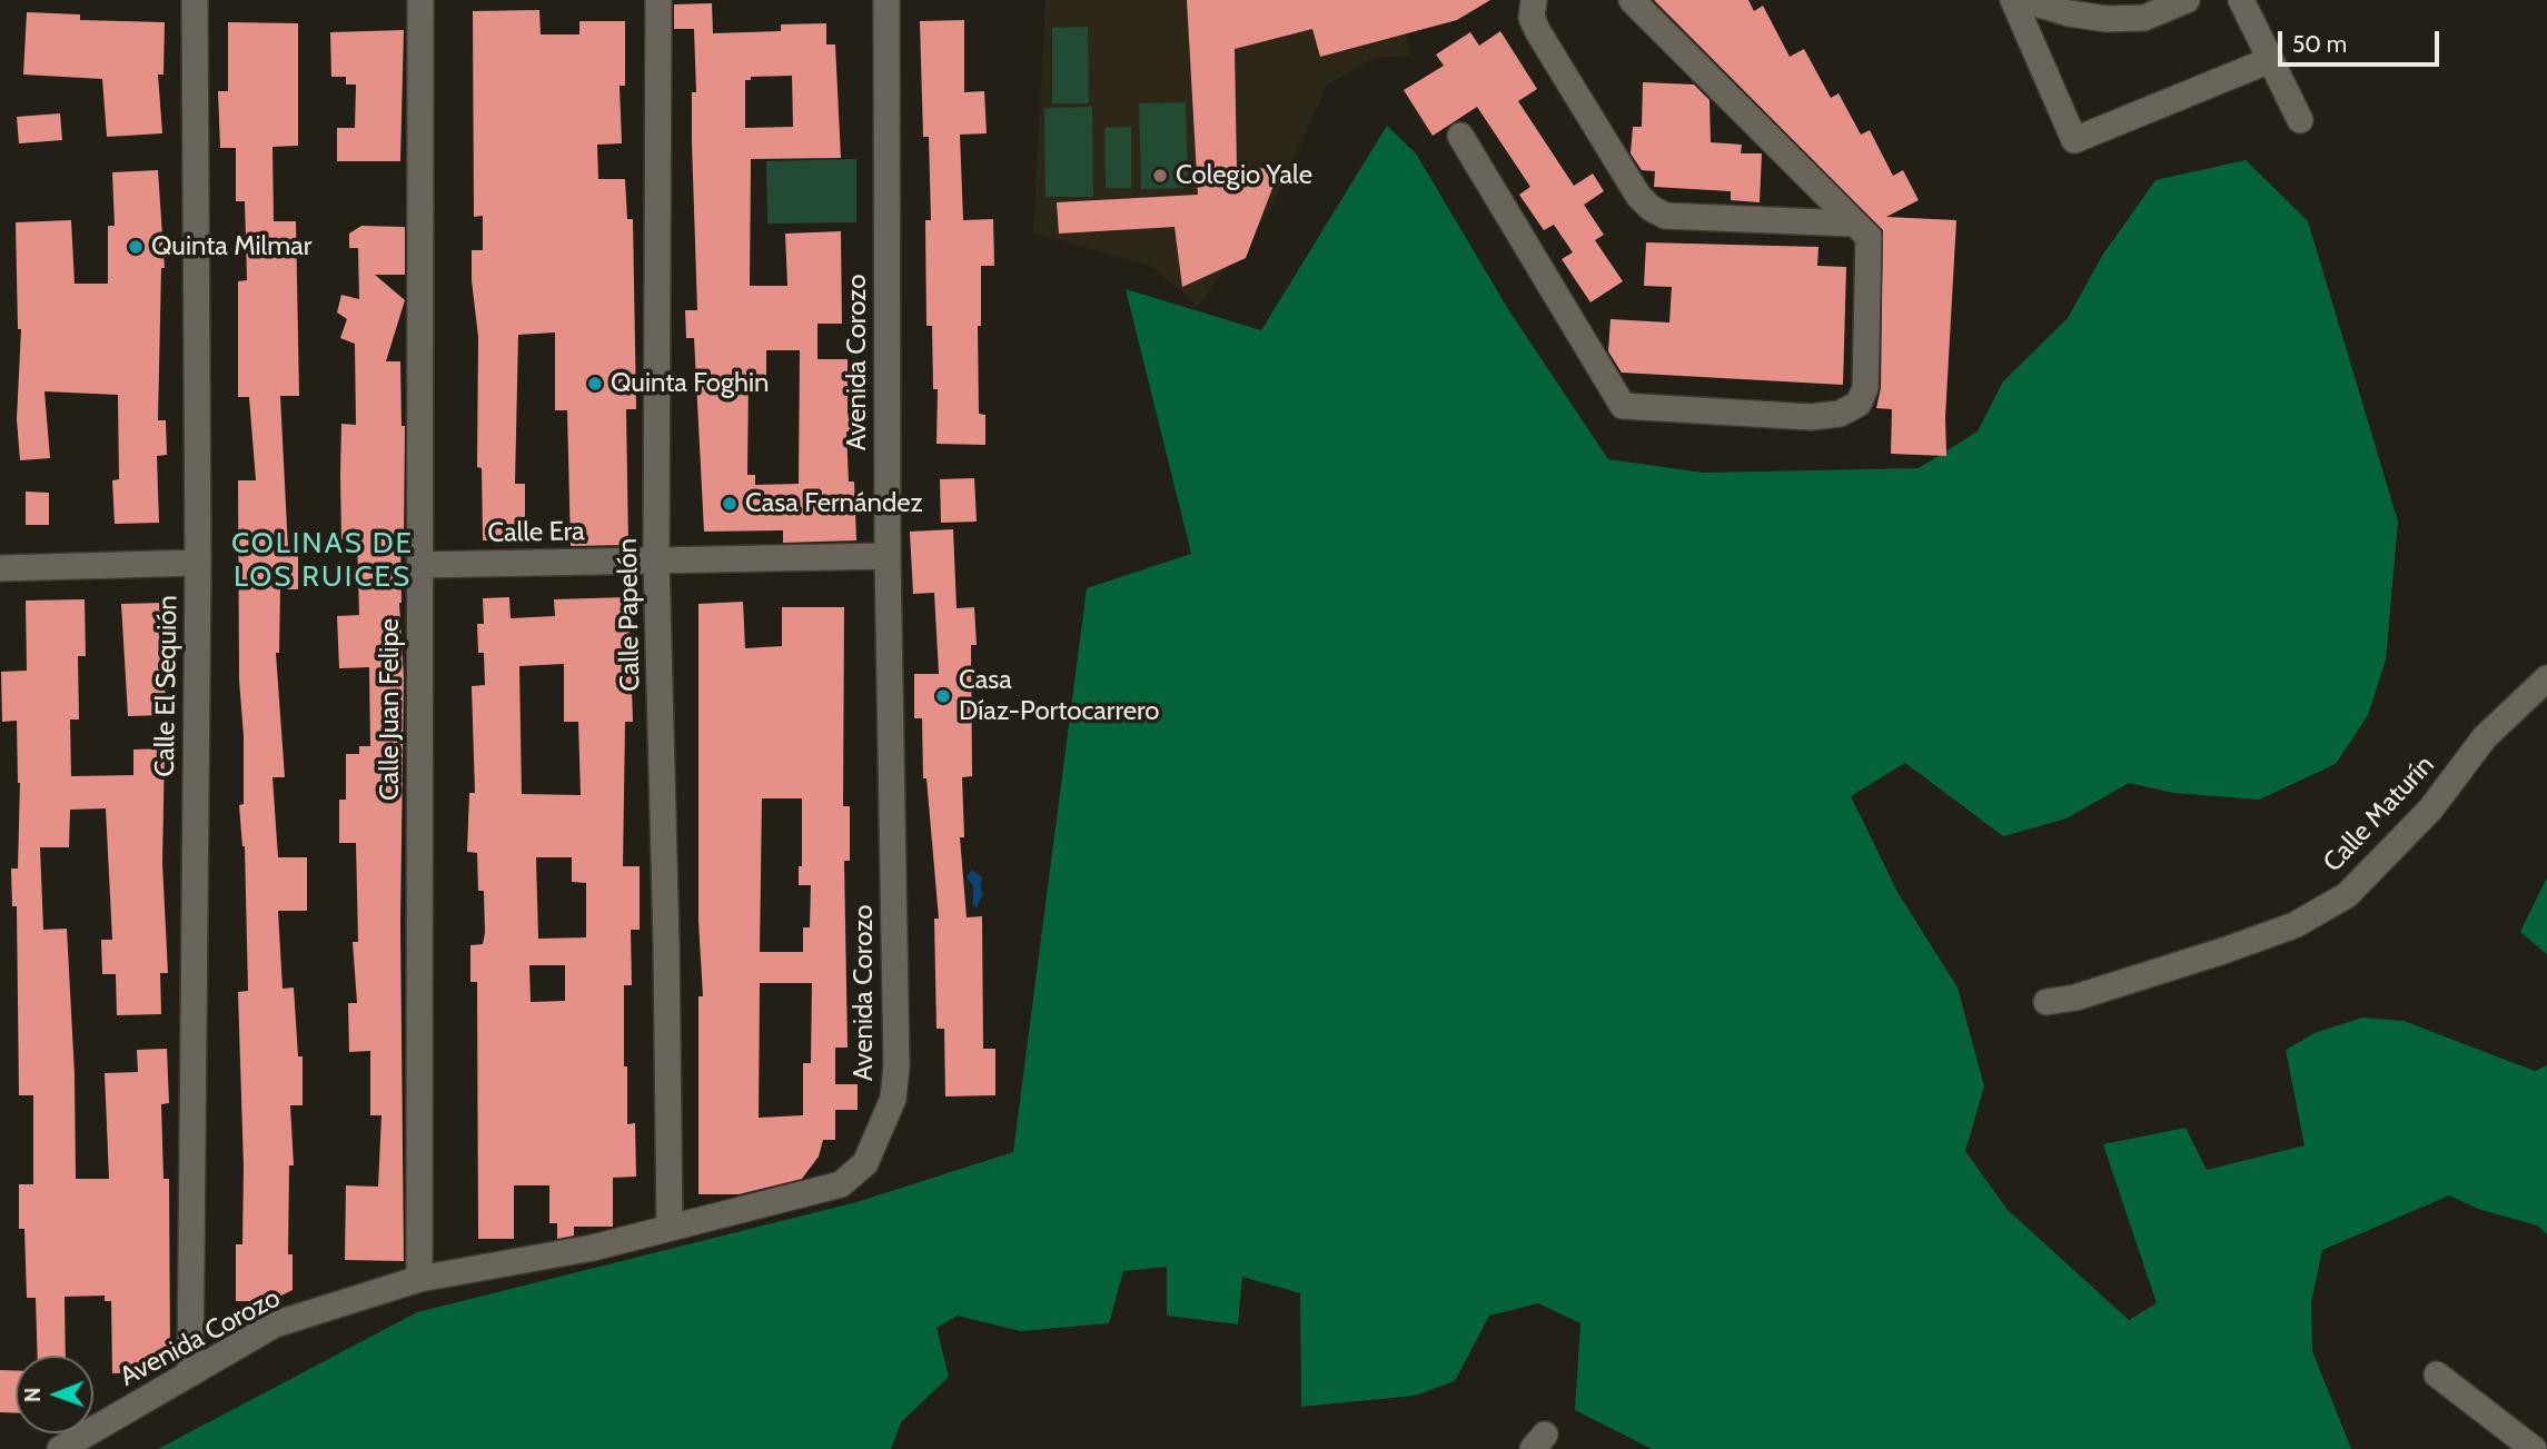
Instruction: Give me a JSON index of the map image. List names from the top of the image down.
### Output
{
  "streets": {
    "street": [
      "Avenida Corozo",
      "Calle Era",
      "Calle Papelón",
      "Calle El Sequión",
      "Calle Juan Felipe",
      "Calle Maturín"
    ]
  },
  "crossings": [
    ["Avenida Corozo", "Calle Era"],
    ["Avenida Corozo", "Calle Papelón"],
    ["Avenida Corozo", "Calle El Sequión"],
    ["Avenida Corozo", "Calle Juan Felipe"],
    ["Calle Era", "Calle Papelón"],
    ["Calle Era", "Calle Juan Felipe"]
  ],
  "districts": ["COLINAS DE LOS RUICES"],
  "places": [
    "Colegio Yale",
    "Quinta Milmar",
    "Quinta Foghin",
    "Casa Fernández",
    "Casa Díaz-Portocarrero"
  ],
  "scale_bar": "50 m",
  "north": "left"
}
